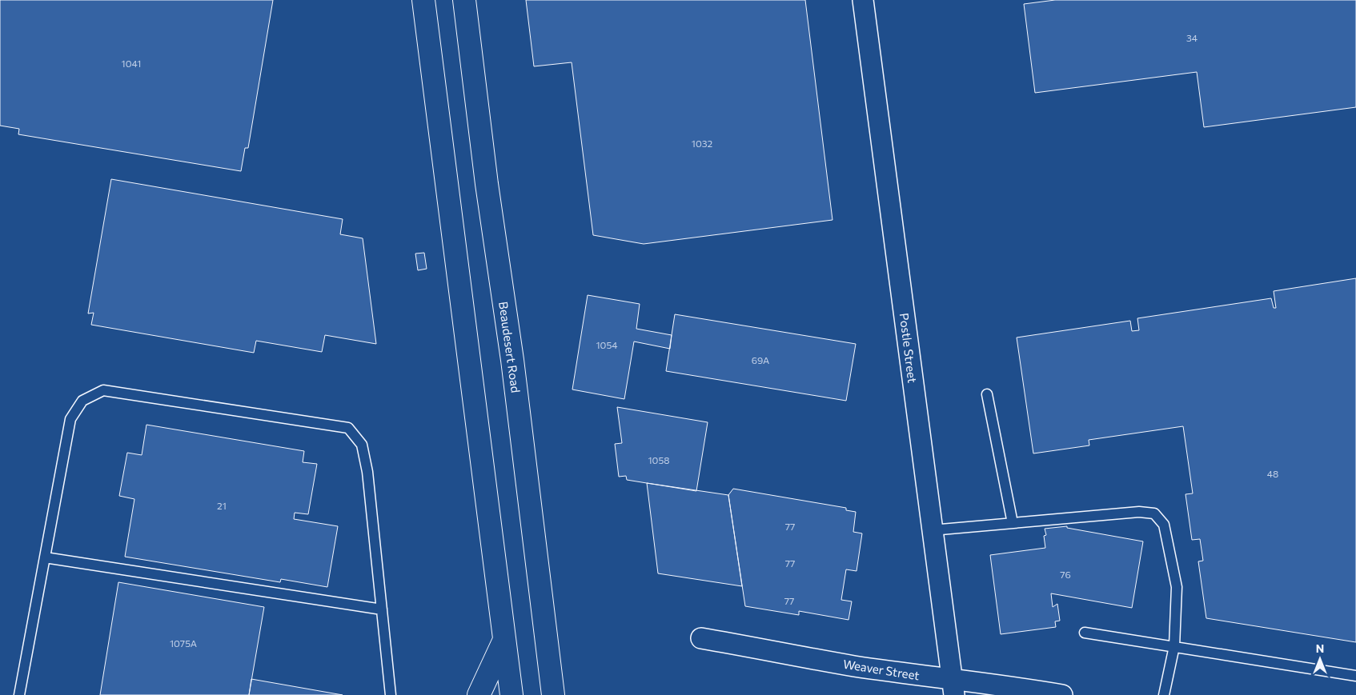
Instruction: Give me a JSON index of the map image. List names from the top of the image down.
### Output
{
  "streets": {
    "highway": ["Beaudesert Road"],
    "street": ["Postle Street", "Weaver Street"]
  },
  "crossings": [
    ["Postle Street", "Weaver Street"]
  ],
  "house_numbers": [
    "34",
    "1041",
    "1032",
    "1054",
    "69A",
    "1058",
    "48",
    "21",
    "77",
    "77",
    "76",
    "77",
    "1075A"
  ],
  "north": "top"
}
